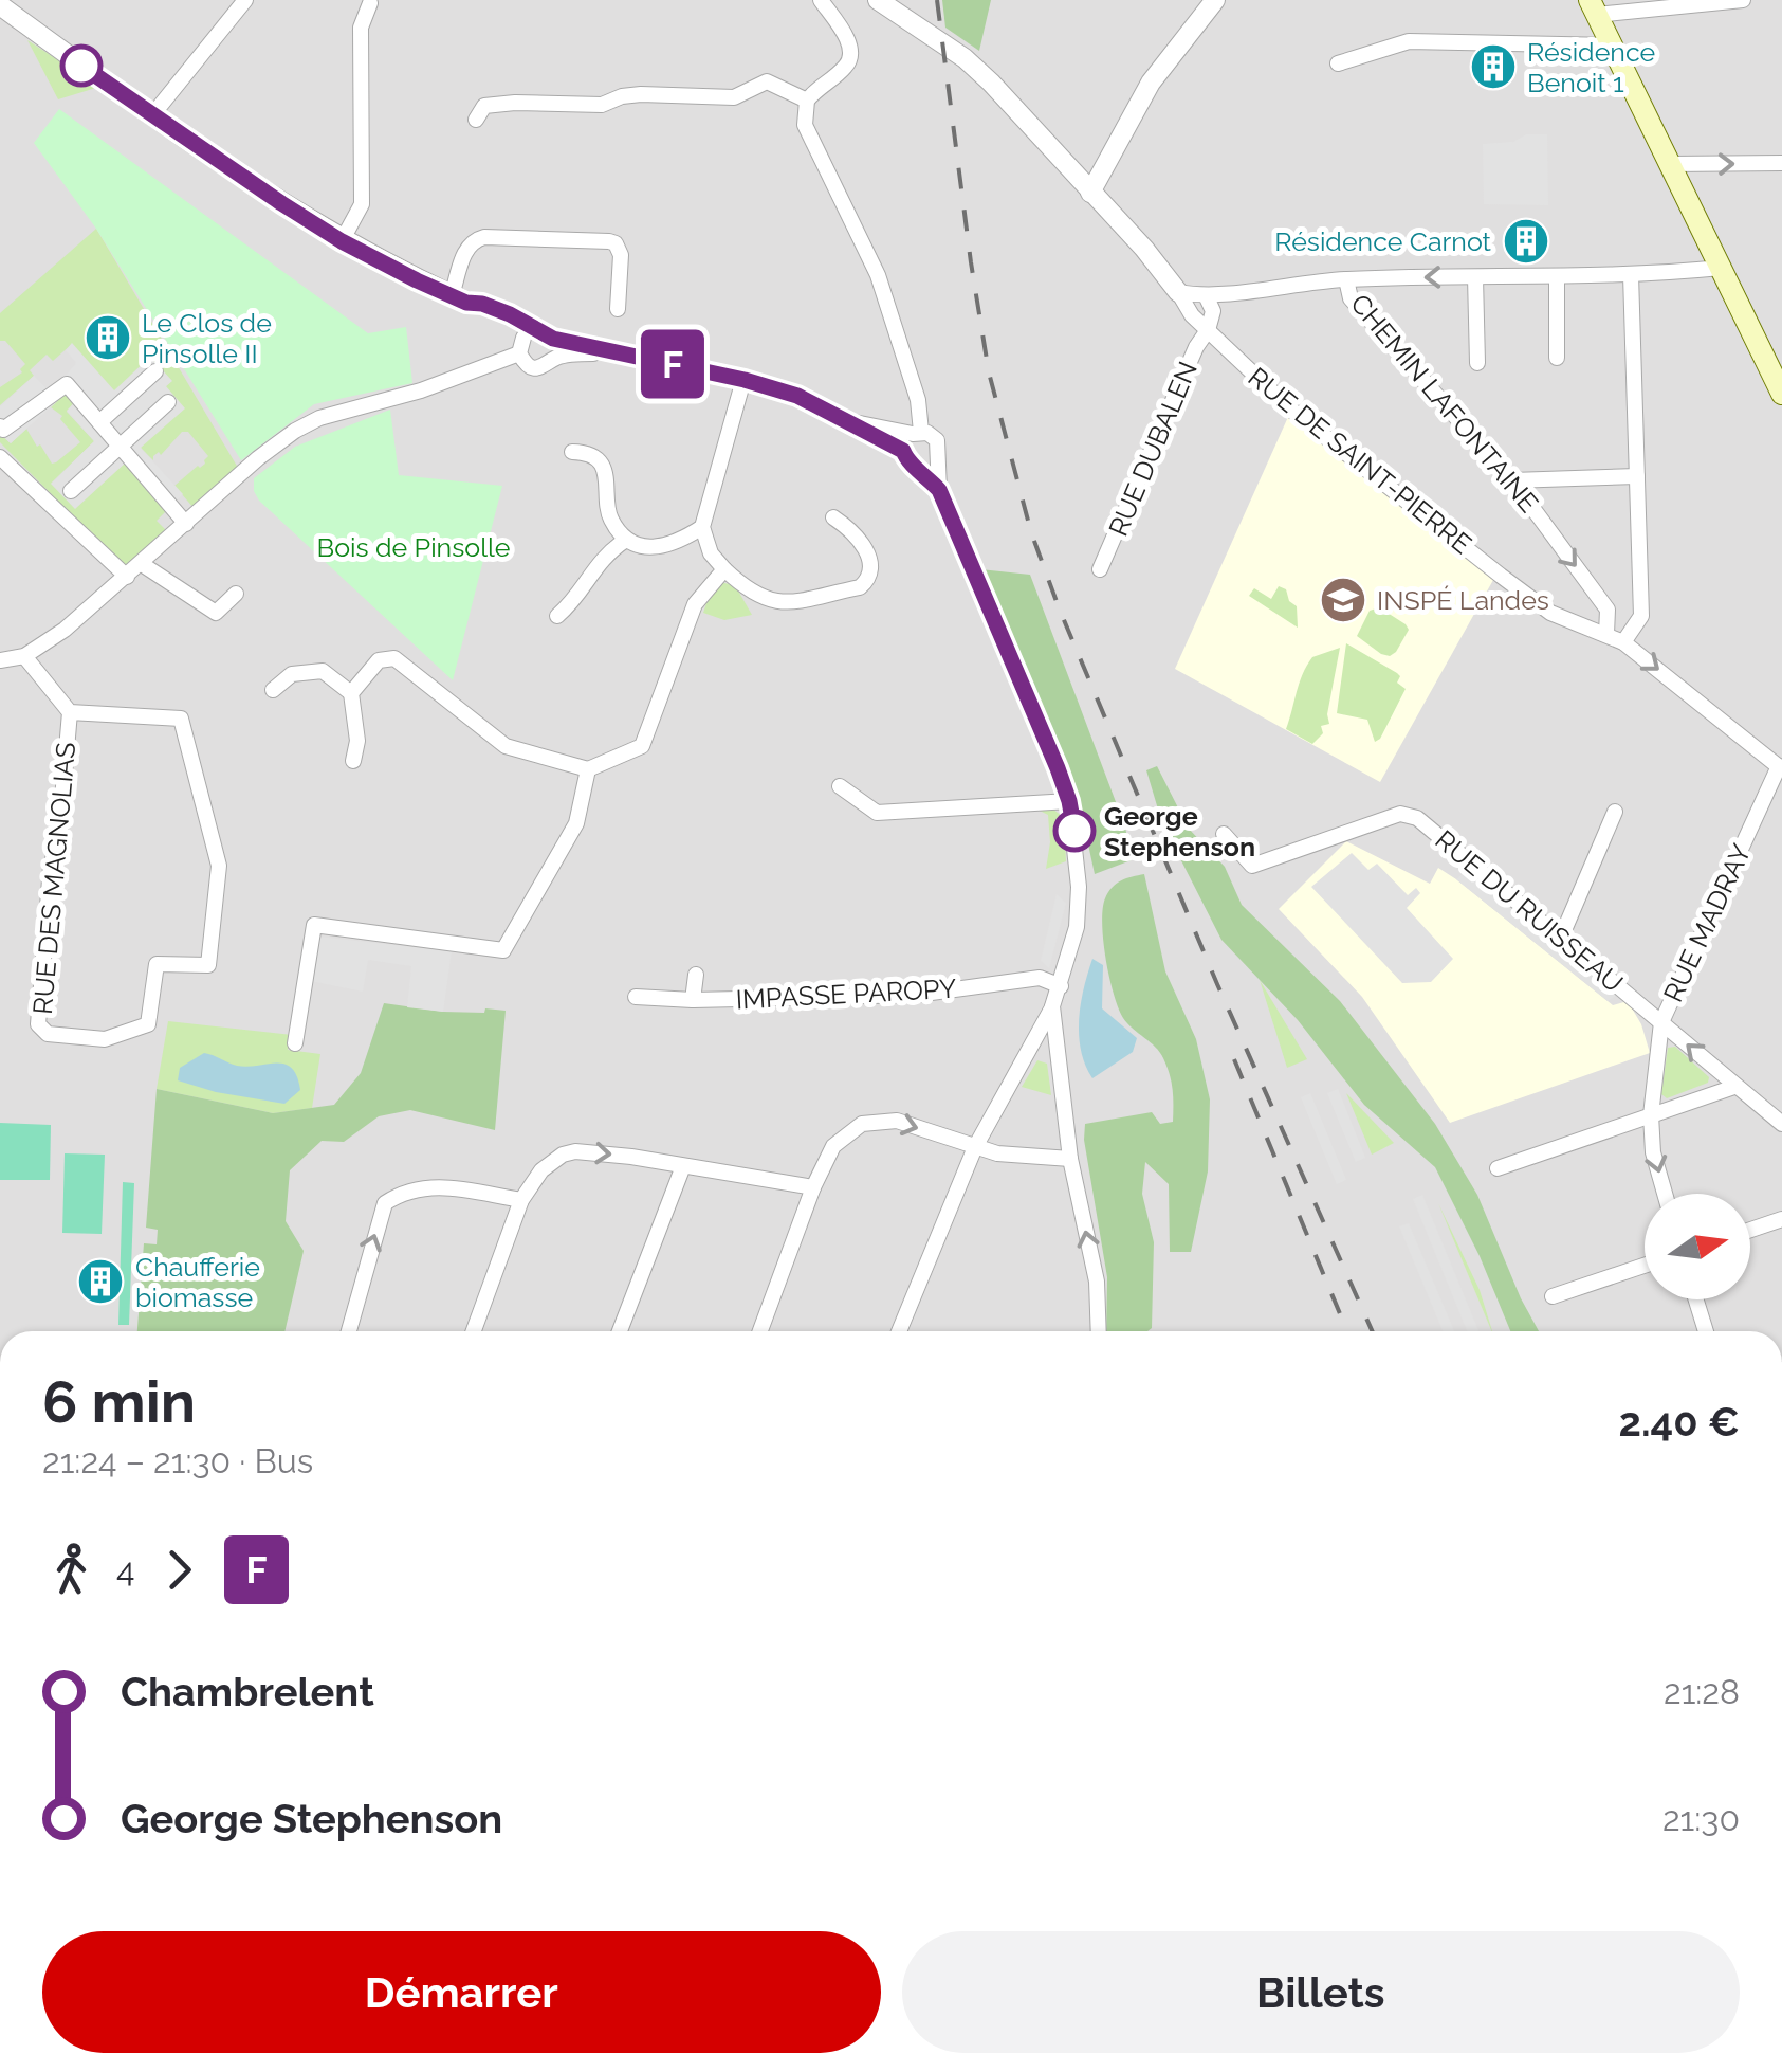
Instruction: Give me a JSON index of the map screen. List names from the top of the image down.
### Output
{
  "streets": {
    "street": [
      "CHEMIN LAFONTAINE",
      "RUE DUBALEN",
      "RUE DE SAINT-PIERRE",
      "RUE DES MAGNOLIAS",
      "RUE DU RUISSEAU",
      "RUE MADRAY",
      "IMPASSE PAROPY"
    ]
  },
  "crossings": [
    ["CHEMIN LAFONTAINE", "RUE DE SAINT-PIERRE"],
    ["RUE DUBALEN", "RUE DE SAINT-PIERRE"],
    ["RUE DE SAINT-PIERRE", "RUE MADRAY"],
    ["RUE DU RUISSEAU", "RUE MADRAY"]
  ],
  "one_way": ["CHEMIN LAFONTAINE"],
  "parks": ["Bois de Pinsolle"],
  "places": {
    "building": [
      "Résidence Benoit 1",
      "Résidence Carnot",
      "Le Clos de Pinsolle II",
      "Chaufferie biomasse"
    ],
    "school or university": ["INSPÉ Landes"],
    "other": ["George Stephenson"]
  },
  "lines": ["bus line F"],
  "north": "right",
  "page": {
    "on_map": "F",
    "heading": ["6 min", "21:24 – 21:30 · Bus", "2.40 €"],
    "legs": ["4", "F"],
    "list": [
      {
        "name": "Chambrelent",
        "value": "21:28"
      },
      {
        "name": "George Stephenson",
        "value": "21:30"
      }
    ],
    "buttons": ["Démarrer", "Billets"]
  }
}
